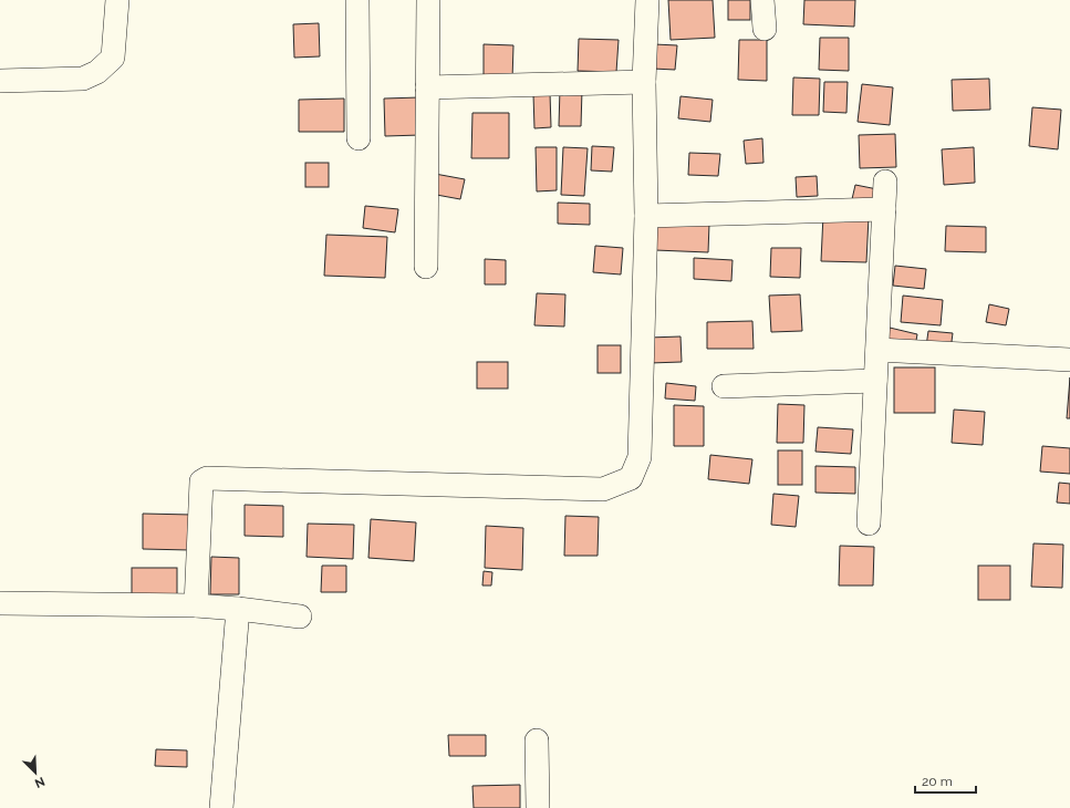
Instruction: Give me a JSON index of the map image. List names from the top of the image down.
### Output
{
  "scale_bar": "20 m",
  "north": "bottom right"
}
